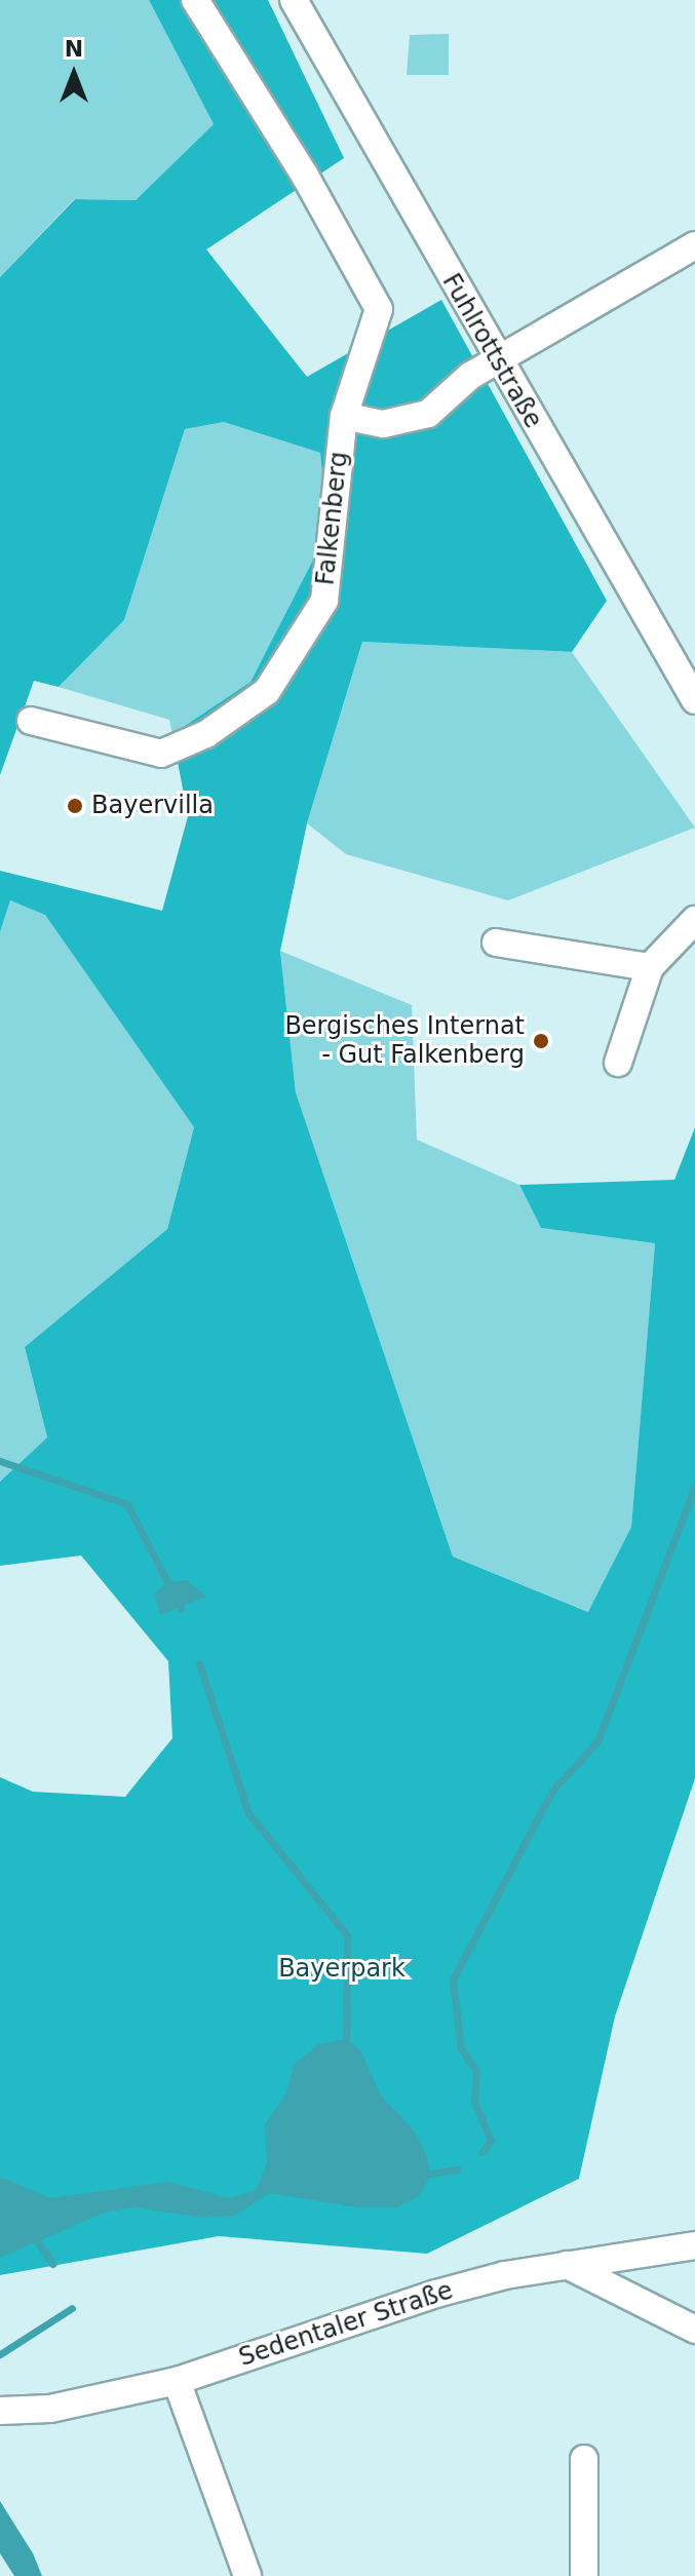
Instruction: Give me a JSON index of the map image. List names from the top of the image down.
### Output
{
  "streets": {
    "street": ["Fuhlrottstraße", "Falkenberg", "Sedentaler Straße"]
  },
  "crossings": [
    ["Fuhlrottstraße", "Falkenberg"]
  ],
  "parks": ["Bayerpark"],
  "places": ["Bayervilla", "Bergisches Internat - Gut Falkenberg"],
  "north": "top"
}
